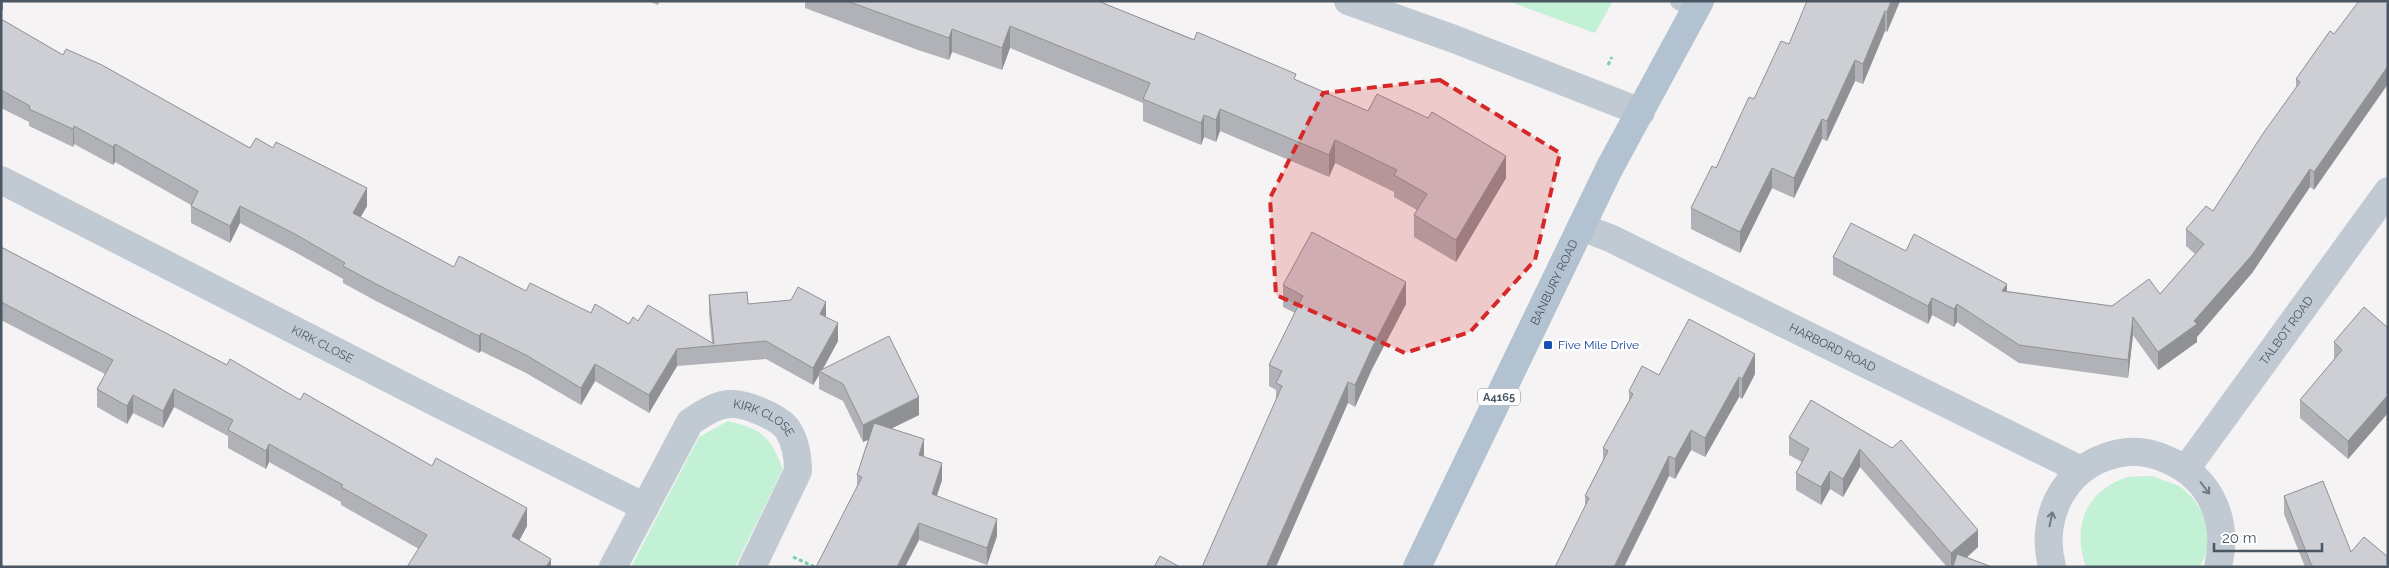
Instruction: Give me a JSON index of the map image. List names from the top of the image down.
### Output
{
  "streets": {
    "main road": ["BANBURY ROAD", "A4165"],
    "street": ["TALBOT ROAD", "KIRK CLOSE", "HARBORD ROAD"]
  },
  "crossings": [
    ["BANBURY ROAD", "HARBORD ROAD"]
  ],
  "places": {
    "transit": ["Five Mile Drive"]
  },
  "scale_bar": "20 m"
}
